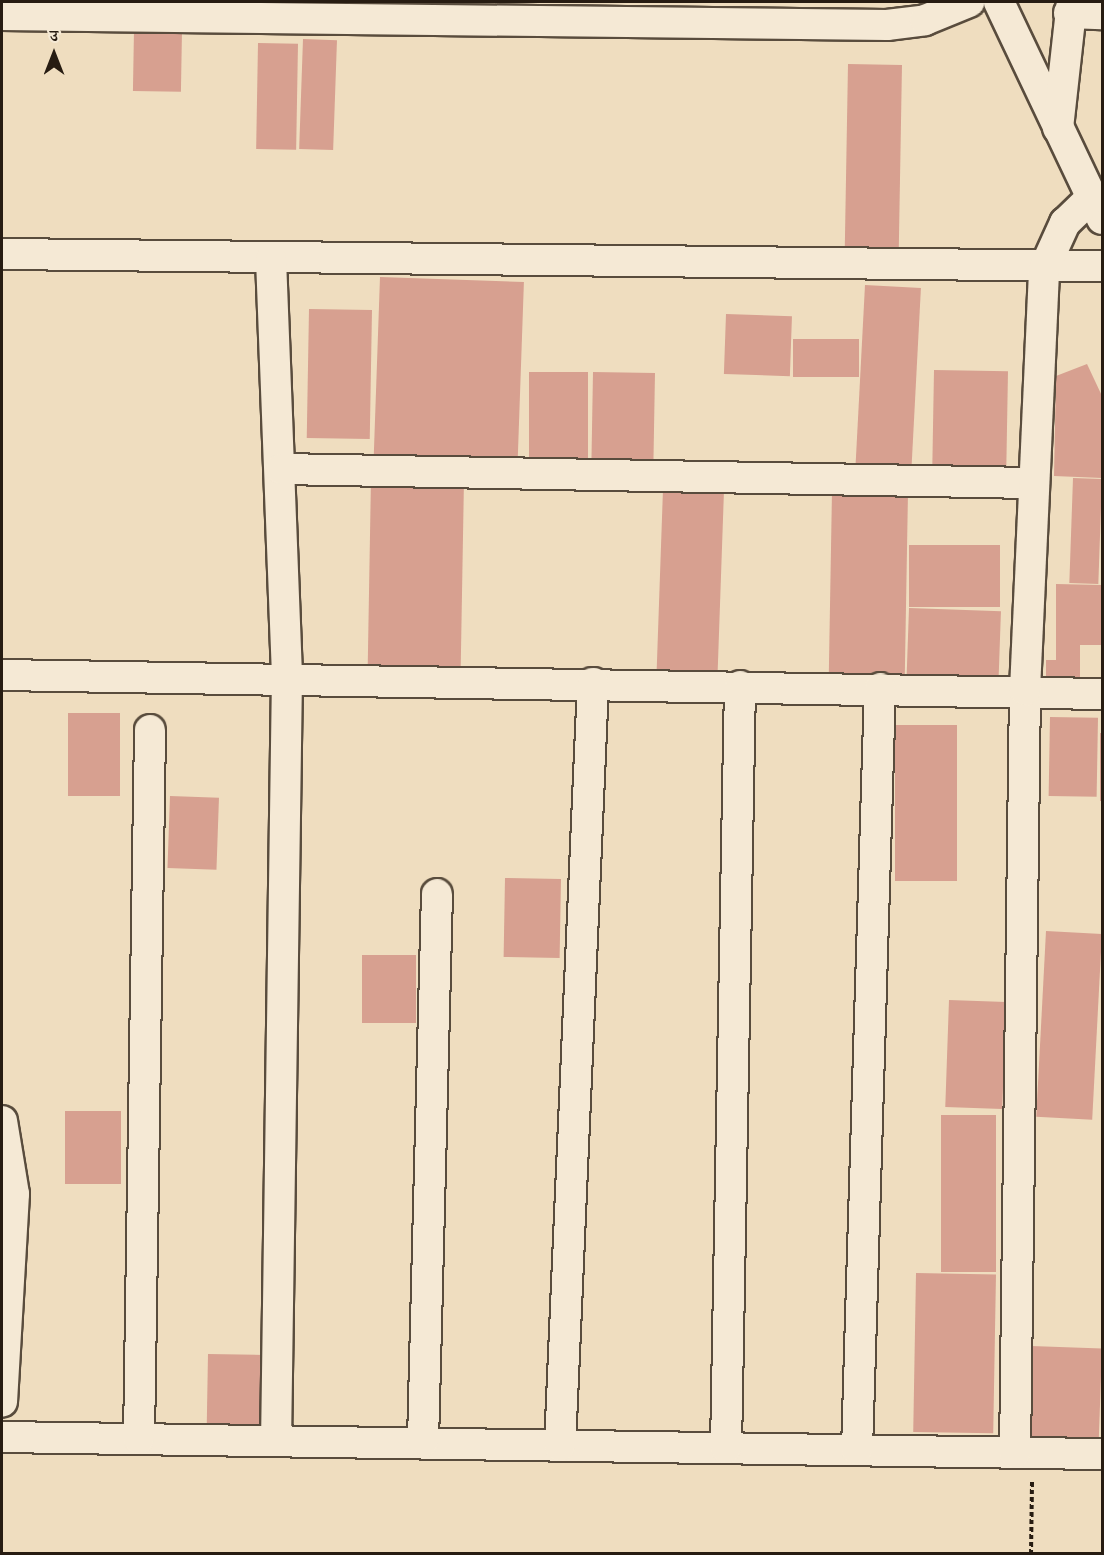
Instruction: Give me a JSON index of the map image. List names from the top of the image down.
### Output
{
  "north": "top"
}
